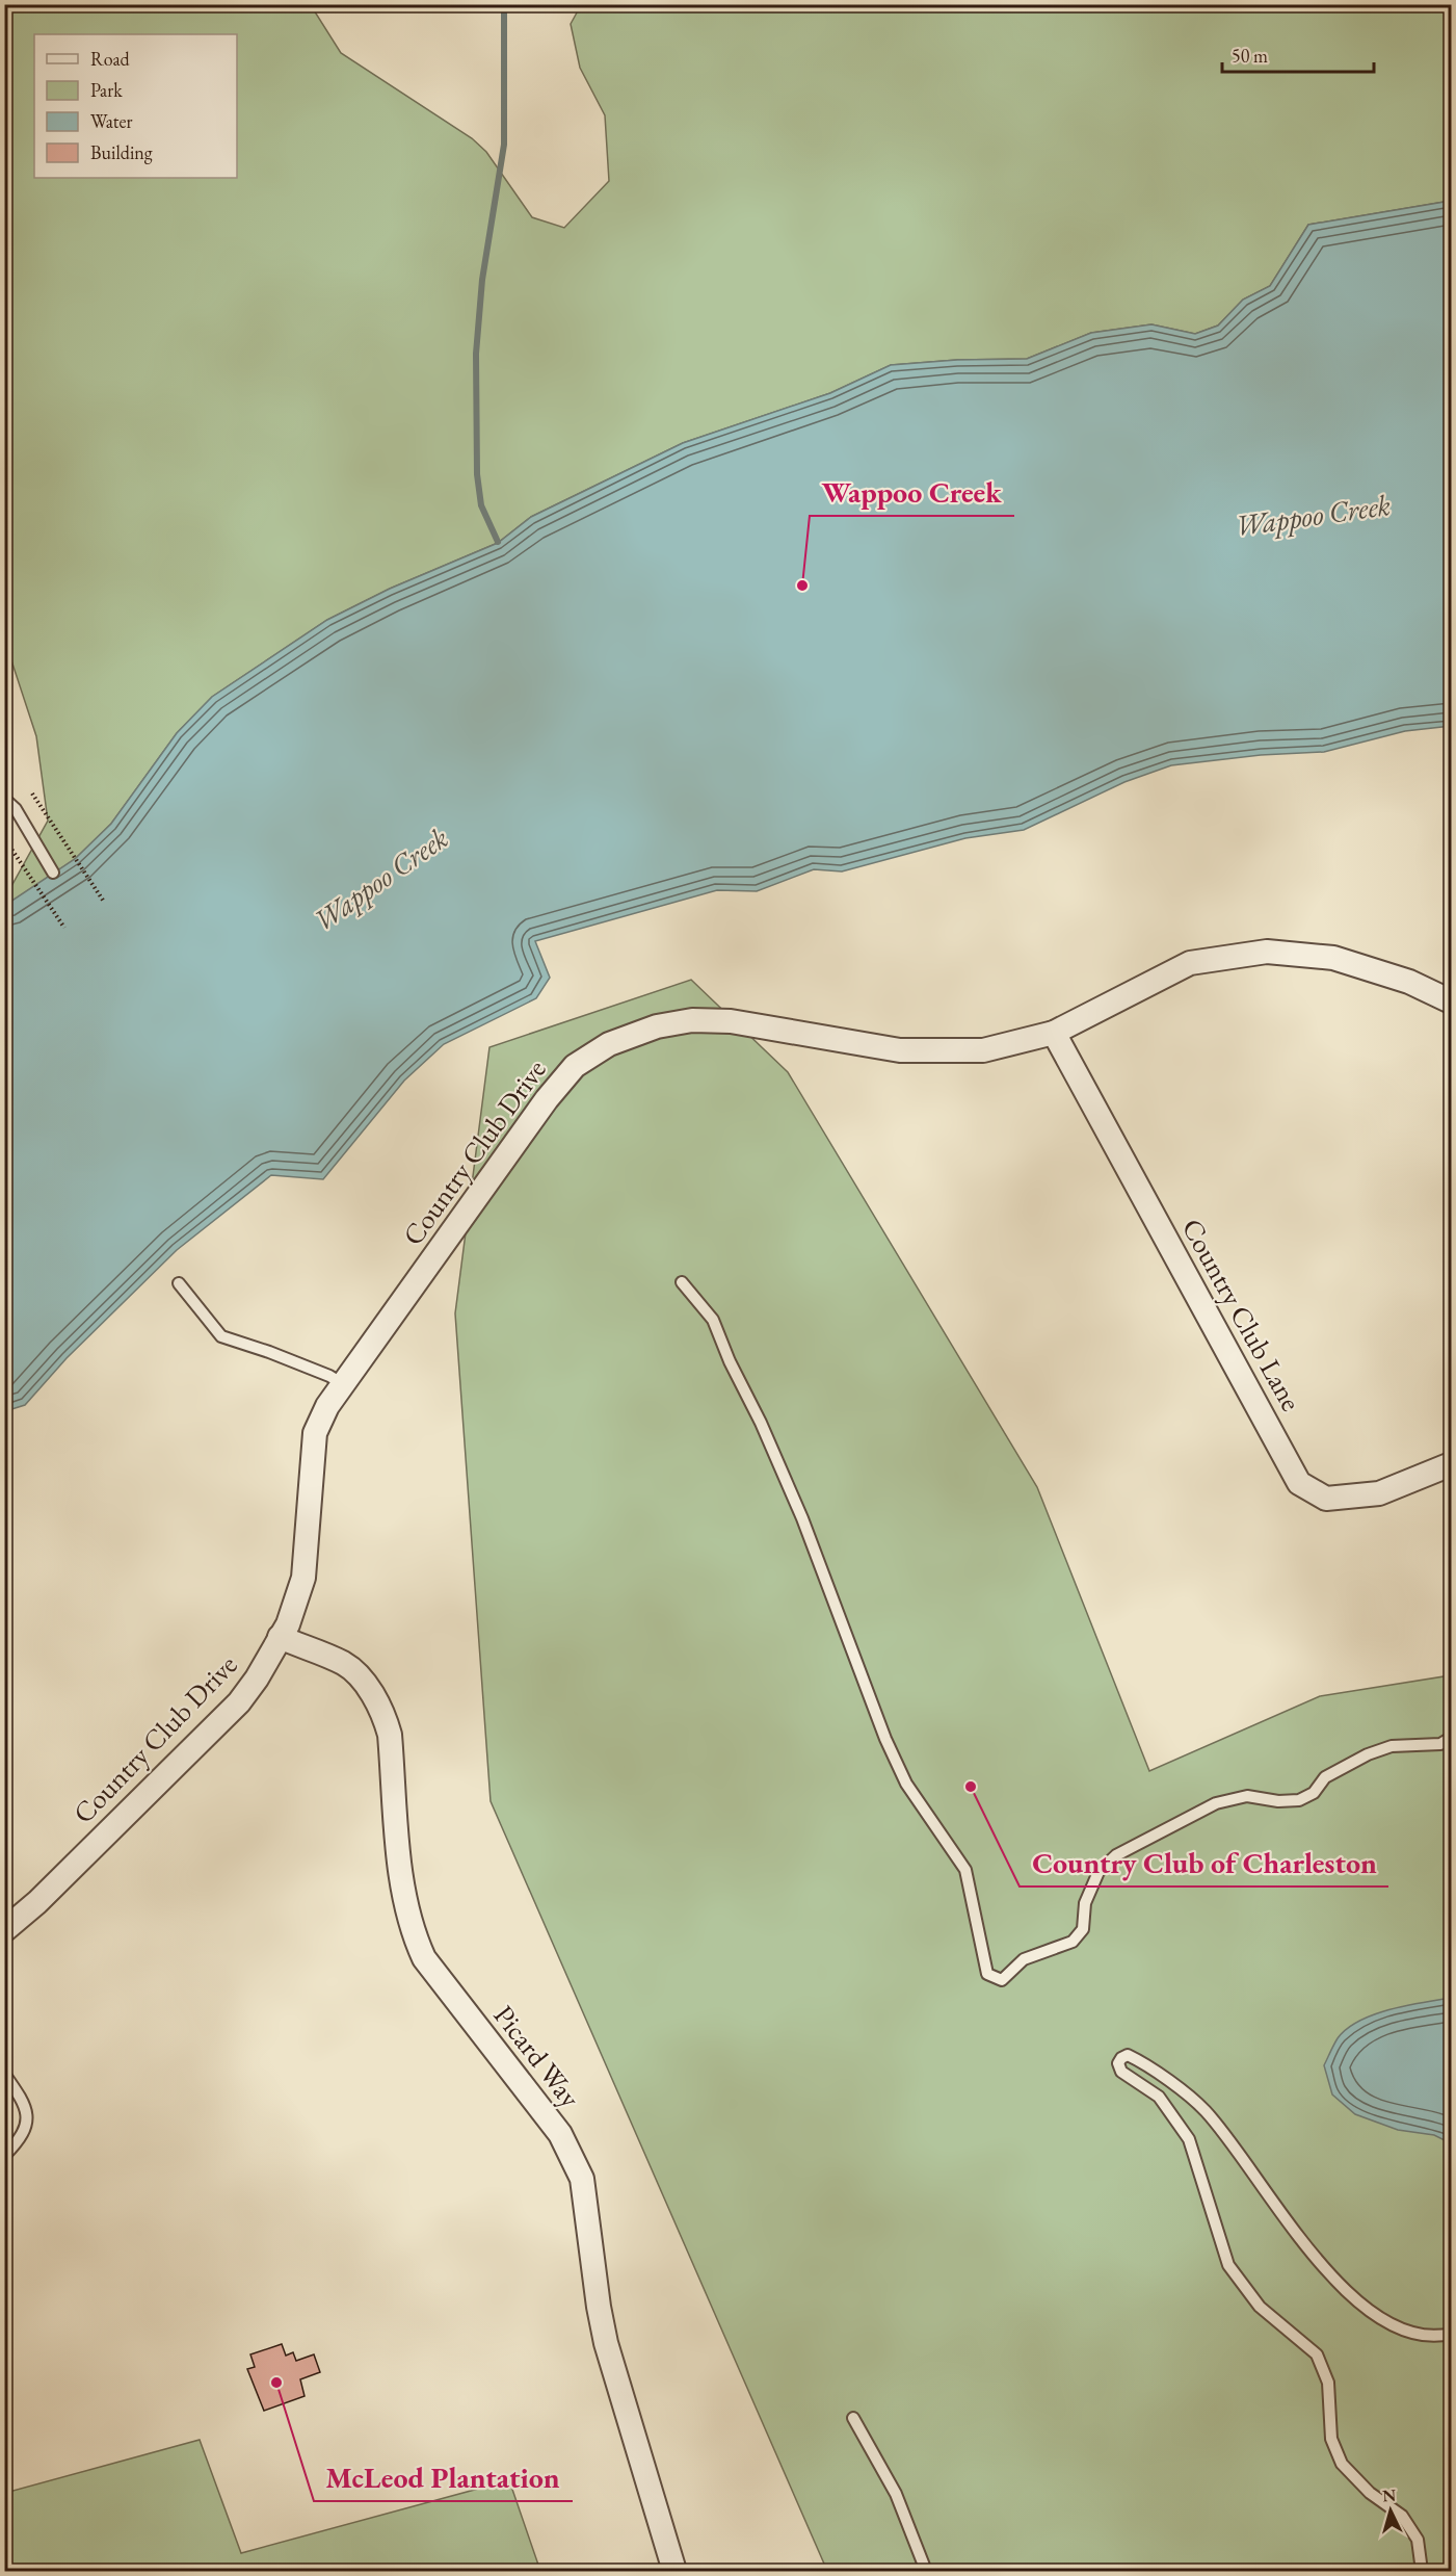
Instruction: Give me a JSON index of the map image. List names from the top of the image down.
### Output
{
  "streets": {
    "street": ["Country Club Drive", "Country Club Lane", "Picard Way"]
  },
  "crossings": [
    ["Country Club Drive", "Country Club Lane"],
    ["Country Club Drive", "Picard Way"]
  ],
  "water": ["Wappoo Creek"],
  "places": ["Wappoo Creek", "Country Club of Charleston", "McLeod Plantation"],
  "legend": [
    "Road",
    "Park",
    "Water",
    "Building"
  ],
  "scale_bar": "50 m",
  "north": "top"
}
